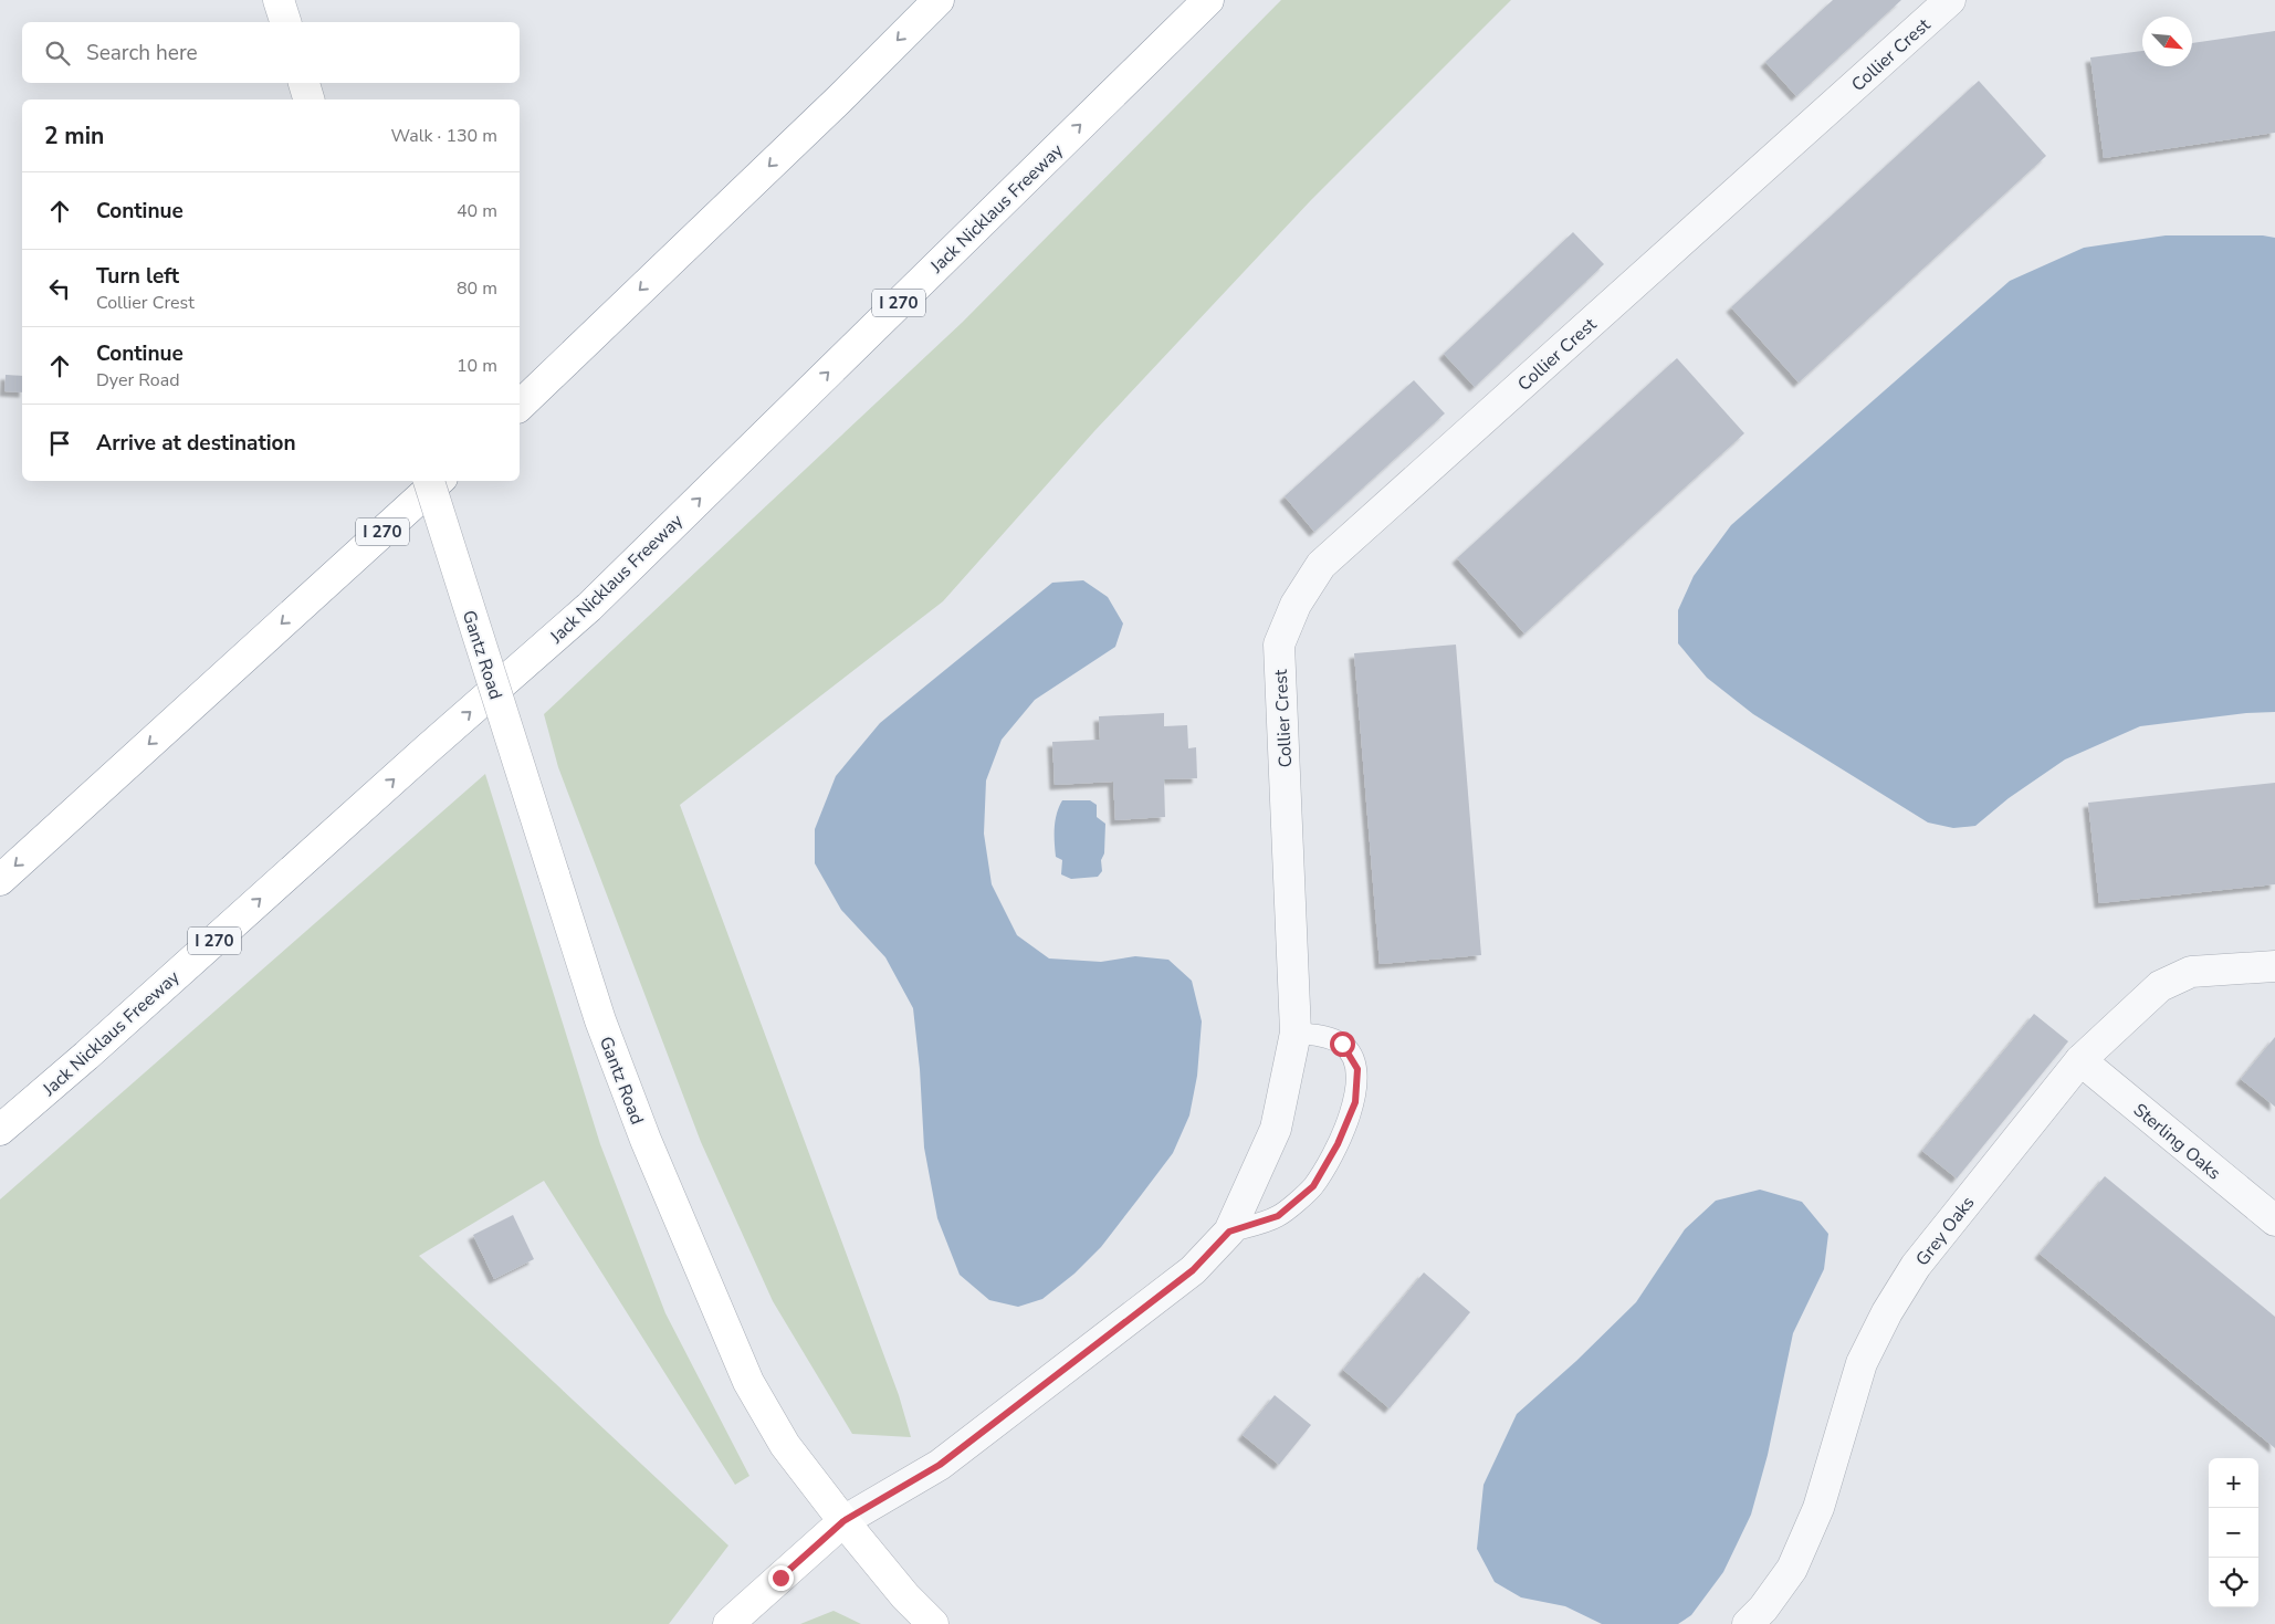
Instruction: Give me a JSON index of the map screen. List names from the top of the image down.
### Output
{
  "streets": {
    "main road": ["Jack Nicklaus Freeway", "I 270", "Gantz Road"],
    "street": ["Collier Crest", "Sterling Oaks", "Grey Oaks"]
  },
  "crossings": [
    ["Collier Crest", "Gantz Road"],
    ["Sterling Oaks", "Grey Oaks"]
  ],
  "north": "bottom right",
  "page": {
    "search": "Search here",
    "heading": ["2 min", "Walk · 130 m"],
    "list": [
      ["Continue", "40 m"],
      ["Turn left", "Collier Crest", "80 m"],
      ["Continue", "Dyer Road", "10 m"],
      "Arrive at destination"
    ],
    "map_buttons": ["+", "−"]
  }
}
